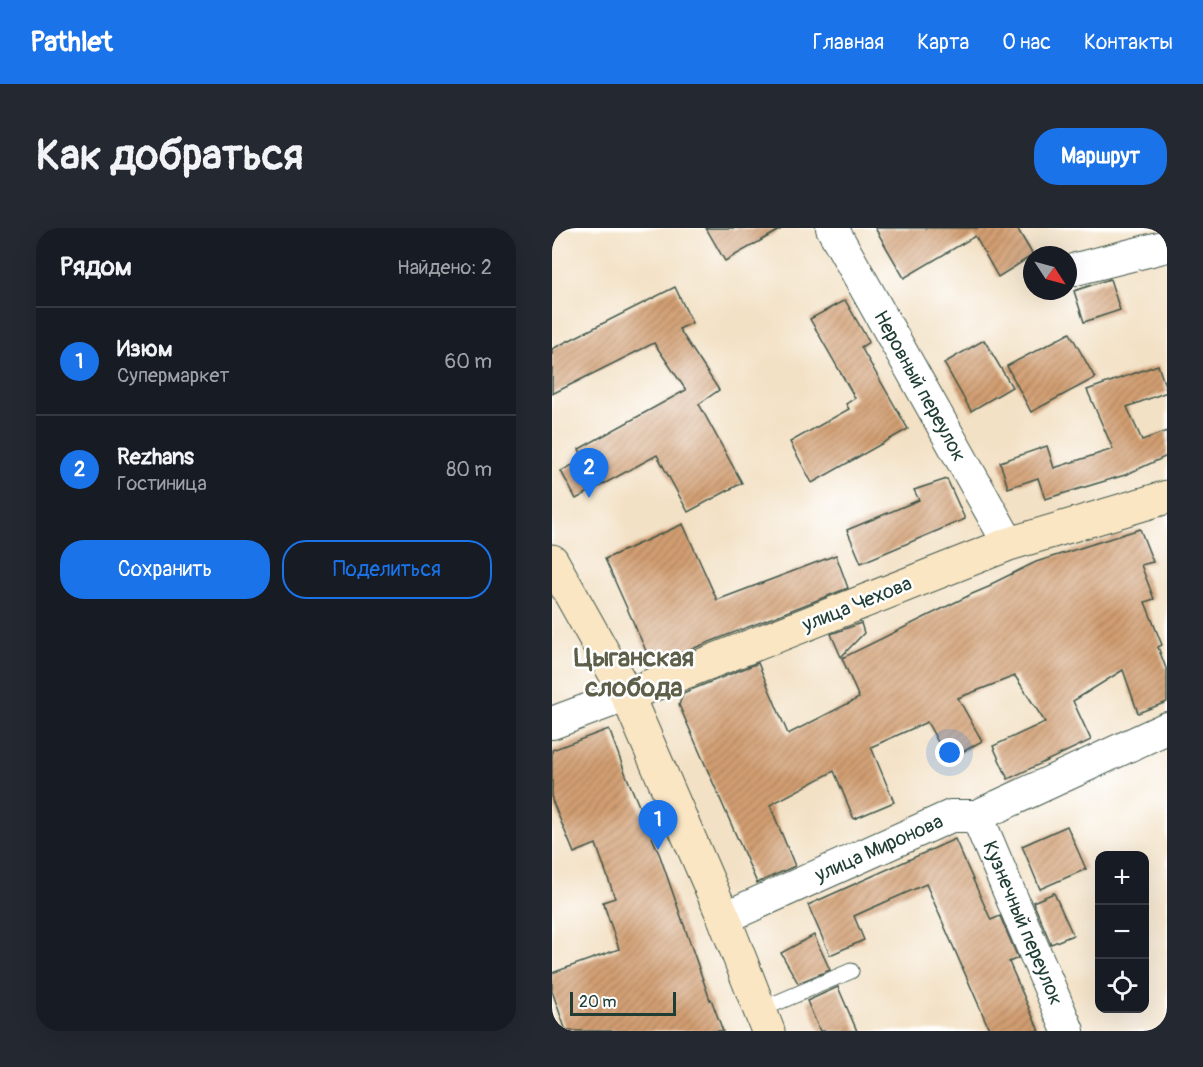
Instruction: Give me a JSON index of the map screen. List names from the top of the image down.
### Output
{
  "streets": {
    "main road": ["улица Чехова"],
    "street": ["Неровный переулок", "улица Миронова", "Кузнечный переулок"]
  },
  "crossings": [
    ["Неровный переулок", "улица Чехова"],
    ["улица Миронова", "Кузнечный переулок"]
  ],
  "districts": ["Цыганская слобода"],
  "scale_bar": "20 m",
  "north": "bottom right",
  "page": {
    "header": "Pathlet",
    "nav": [
      "Главная",
      "Карта",
      "О нас",
      "Контакты"
    ],
    "buttons": [
      "Маршрут",
      ["Сохранить", "Поделиться"]
    ],
    "title": "Как добраться",
    "heading": ["Рядом", "Найдено: 2"],
    "list": [
      {
        "mark": "1",
        "name": "Изюм",
        "note": "Супермаркет",
        "value": "60 m"
      },
      {
        "mark": "2",
        "name": "Rezhans",
        "note": "Гостиница",
        "value": "80 m"
      }
    ],
    "pins": ["2", "1"],
    "map_buttons": ["+", "−"],
    "scale": "20 m"
  }
}
